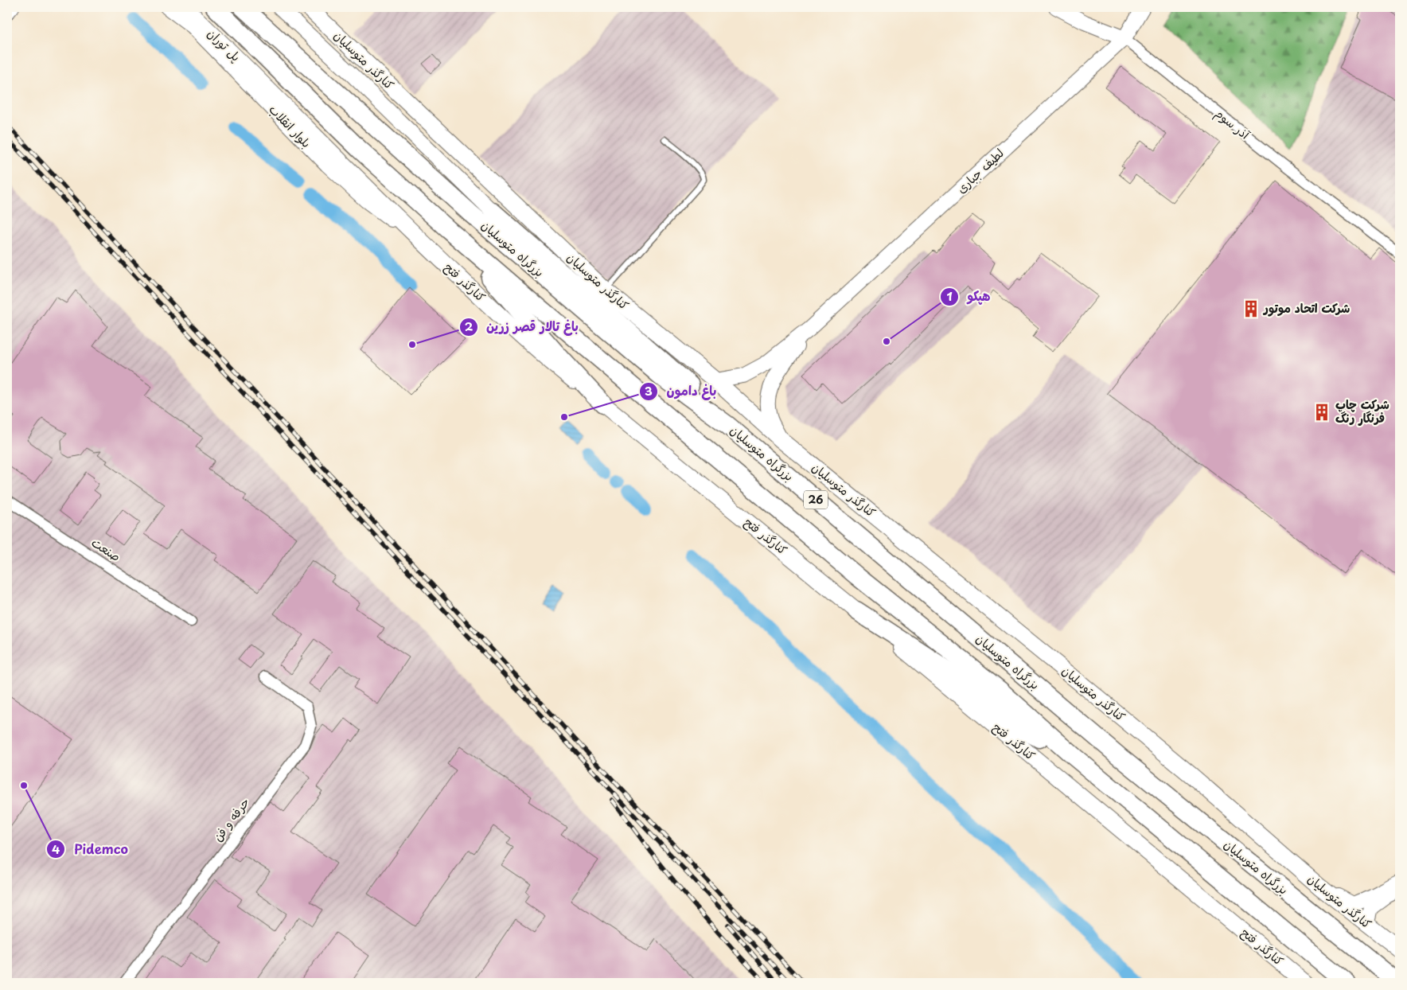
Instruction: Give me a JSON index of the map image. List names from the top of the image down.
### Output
{
  "streets": {
    "highway": ["بزرگراه متوسلیان", "26"],
    "main road": [
      "پل توران",
      "کنارگذر متوسلیان",
      "آذر سوم",
      "بلوار انقلاب",
      "لطیف جباری",
      "کنارگذر فتح"
    ],
    "street": ["صنعت", "حرفه و فن"]
  },
  "crossings": [
    ["پل توران", "کنارگذر فتح"],
    ["آذر سوم", "لطیف جباری"],
    ["بلوار انقلاب", "کنارگذر فتح"]
  ],
  "places": {
    "building": ["شرکت اتحاد موتور", "شرکت چاپ فرنگار رنگ"],
    "other": [
      "هپکو",
      "باغ تالار قصر زرین",
      "باغ دامون",
      "Pidemco"
    ]
  }
}
